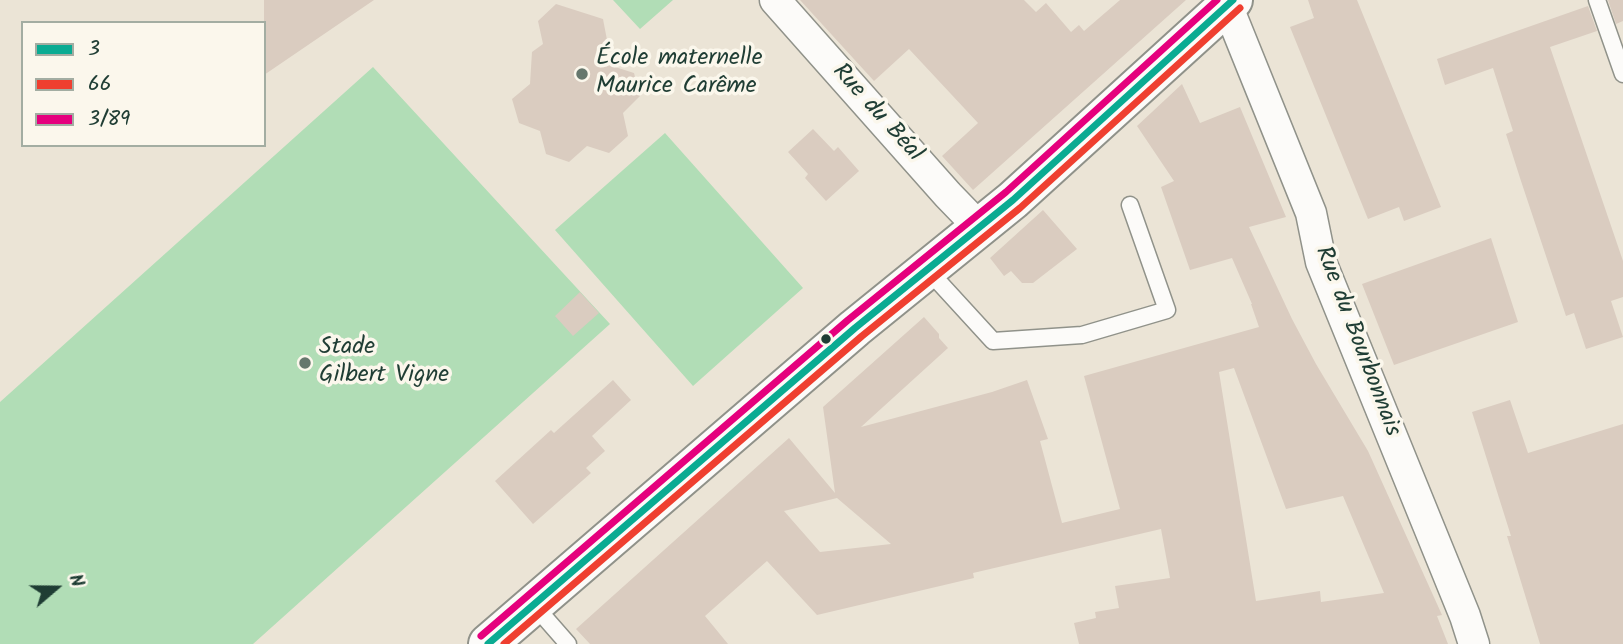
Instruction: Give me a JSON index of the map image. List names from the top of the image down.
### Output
{
  "streets": {
    "street": ["Rue du Béal", "Rue du Bourbonnais"]
  },
  "places": ["École maternelle Maurice Carême", "Stade Gilbert Vigne"],
  "lines": ["transit line 3", "transit line 3/89", "transit line 66"],
  "legend": ["3", "66", "3/89"],
  "north": "right"
}
